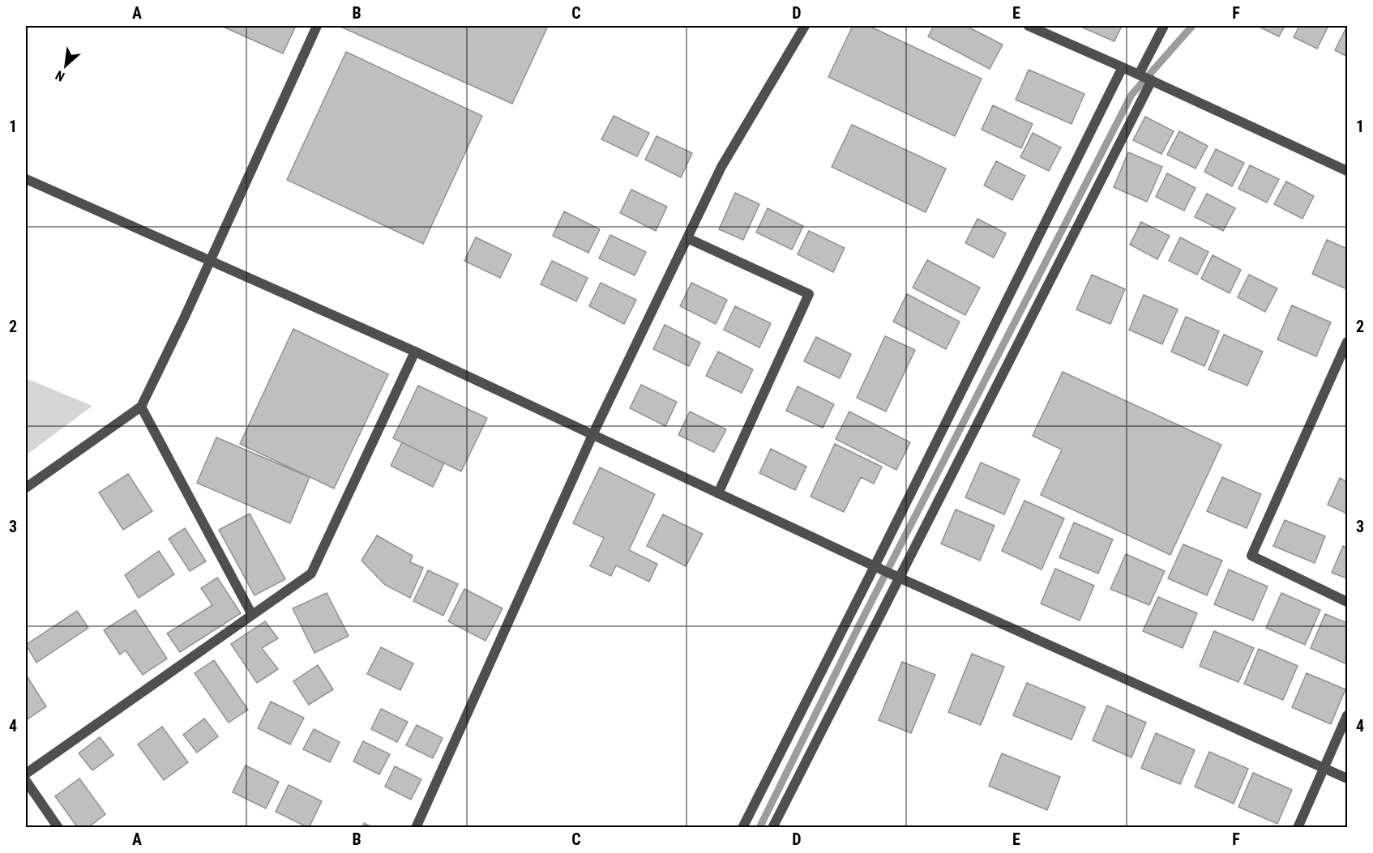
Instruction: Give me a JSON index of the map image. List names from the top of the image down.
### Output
{
  "north": "bottom left",
  "grid": {
    "columns": [
      "A",
      "B",
      "C",
      "D",
      "E",
      "F"
    ],
    "rows": [
      "1",
      "2",
      "3",
      "4"
    ]
  }
}
